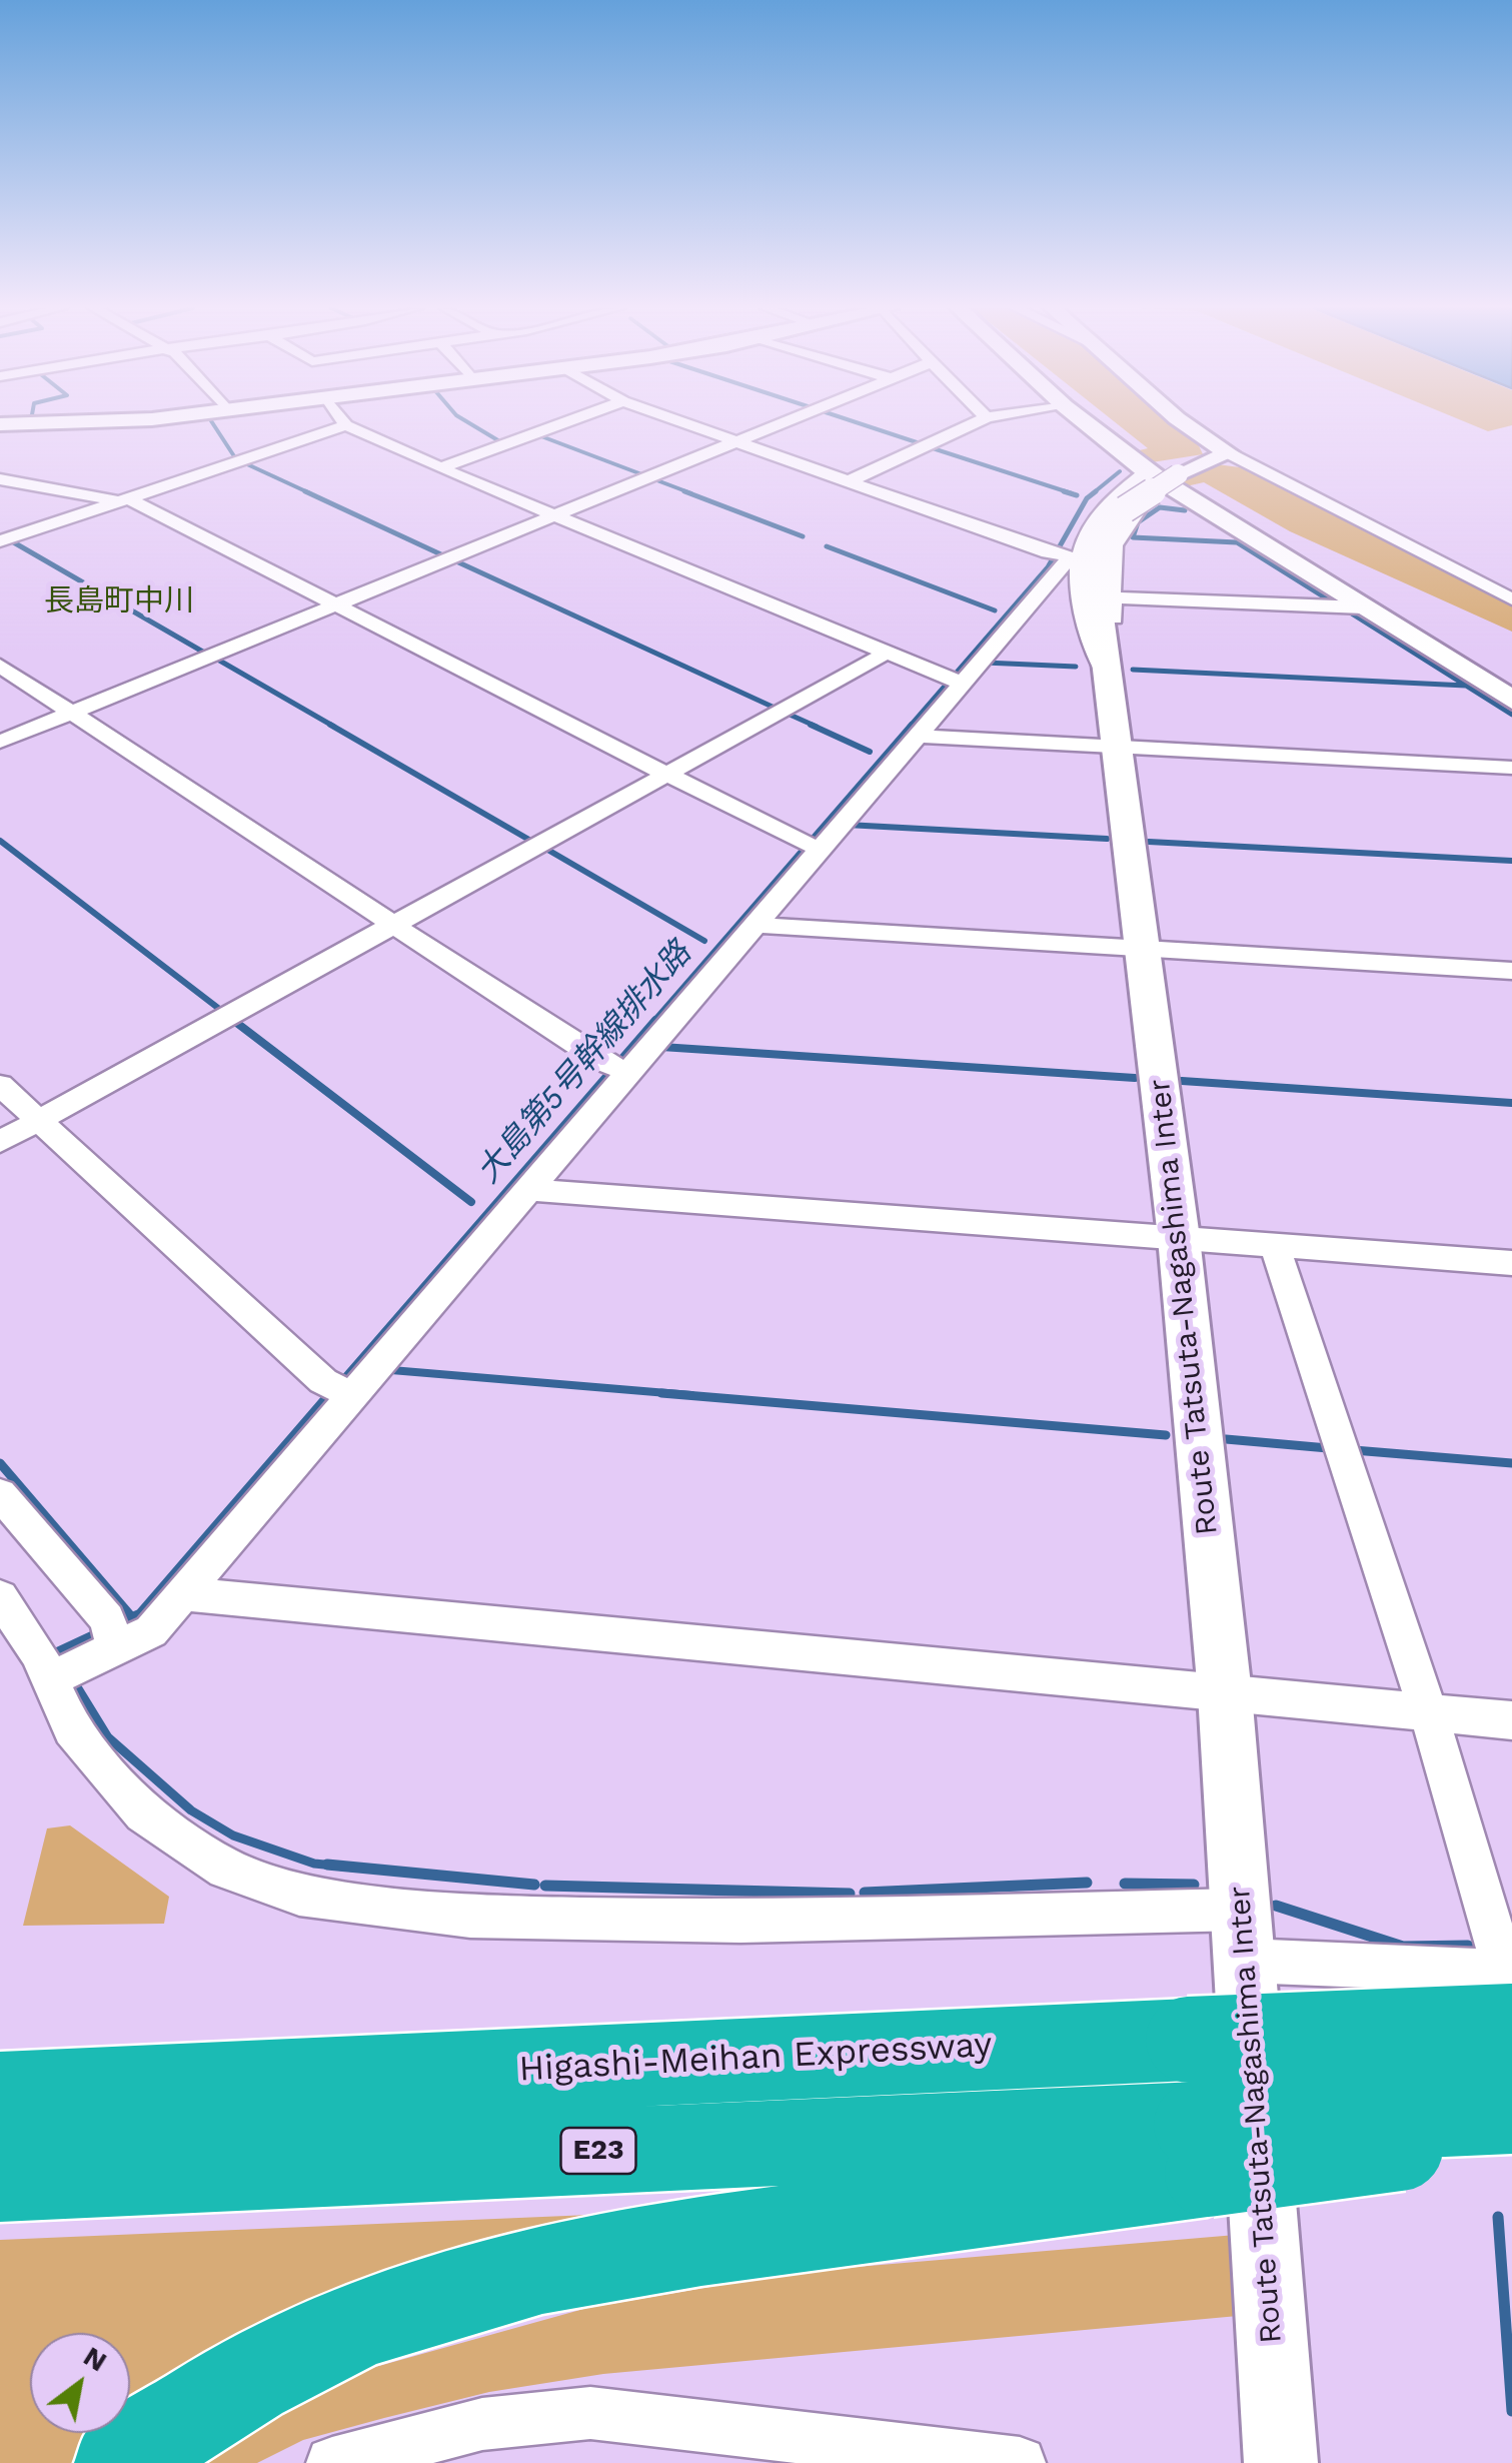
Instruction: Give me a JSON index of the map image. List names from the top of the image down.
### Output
{
  "streets": {
    "highway": ["Higashi-Meihan Expressway", "E23"],
    "main road": ["Route Tatsuta-Nagashima Inter"]
  },
  "districts": ["長島町中川"],
  "water": ["大島第5号幹線排水路"],
  "north": "top right"
}
